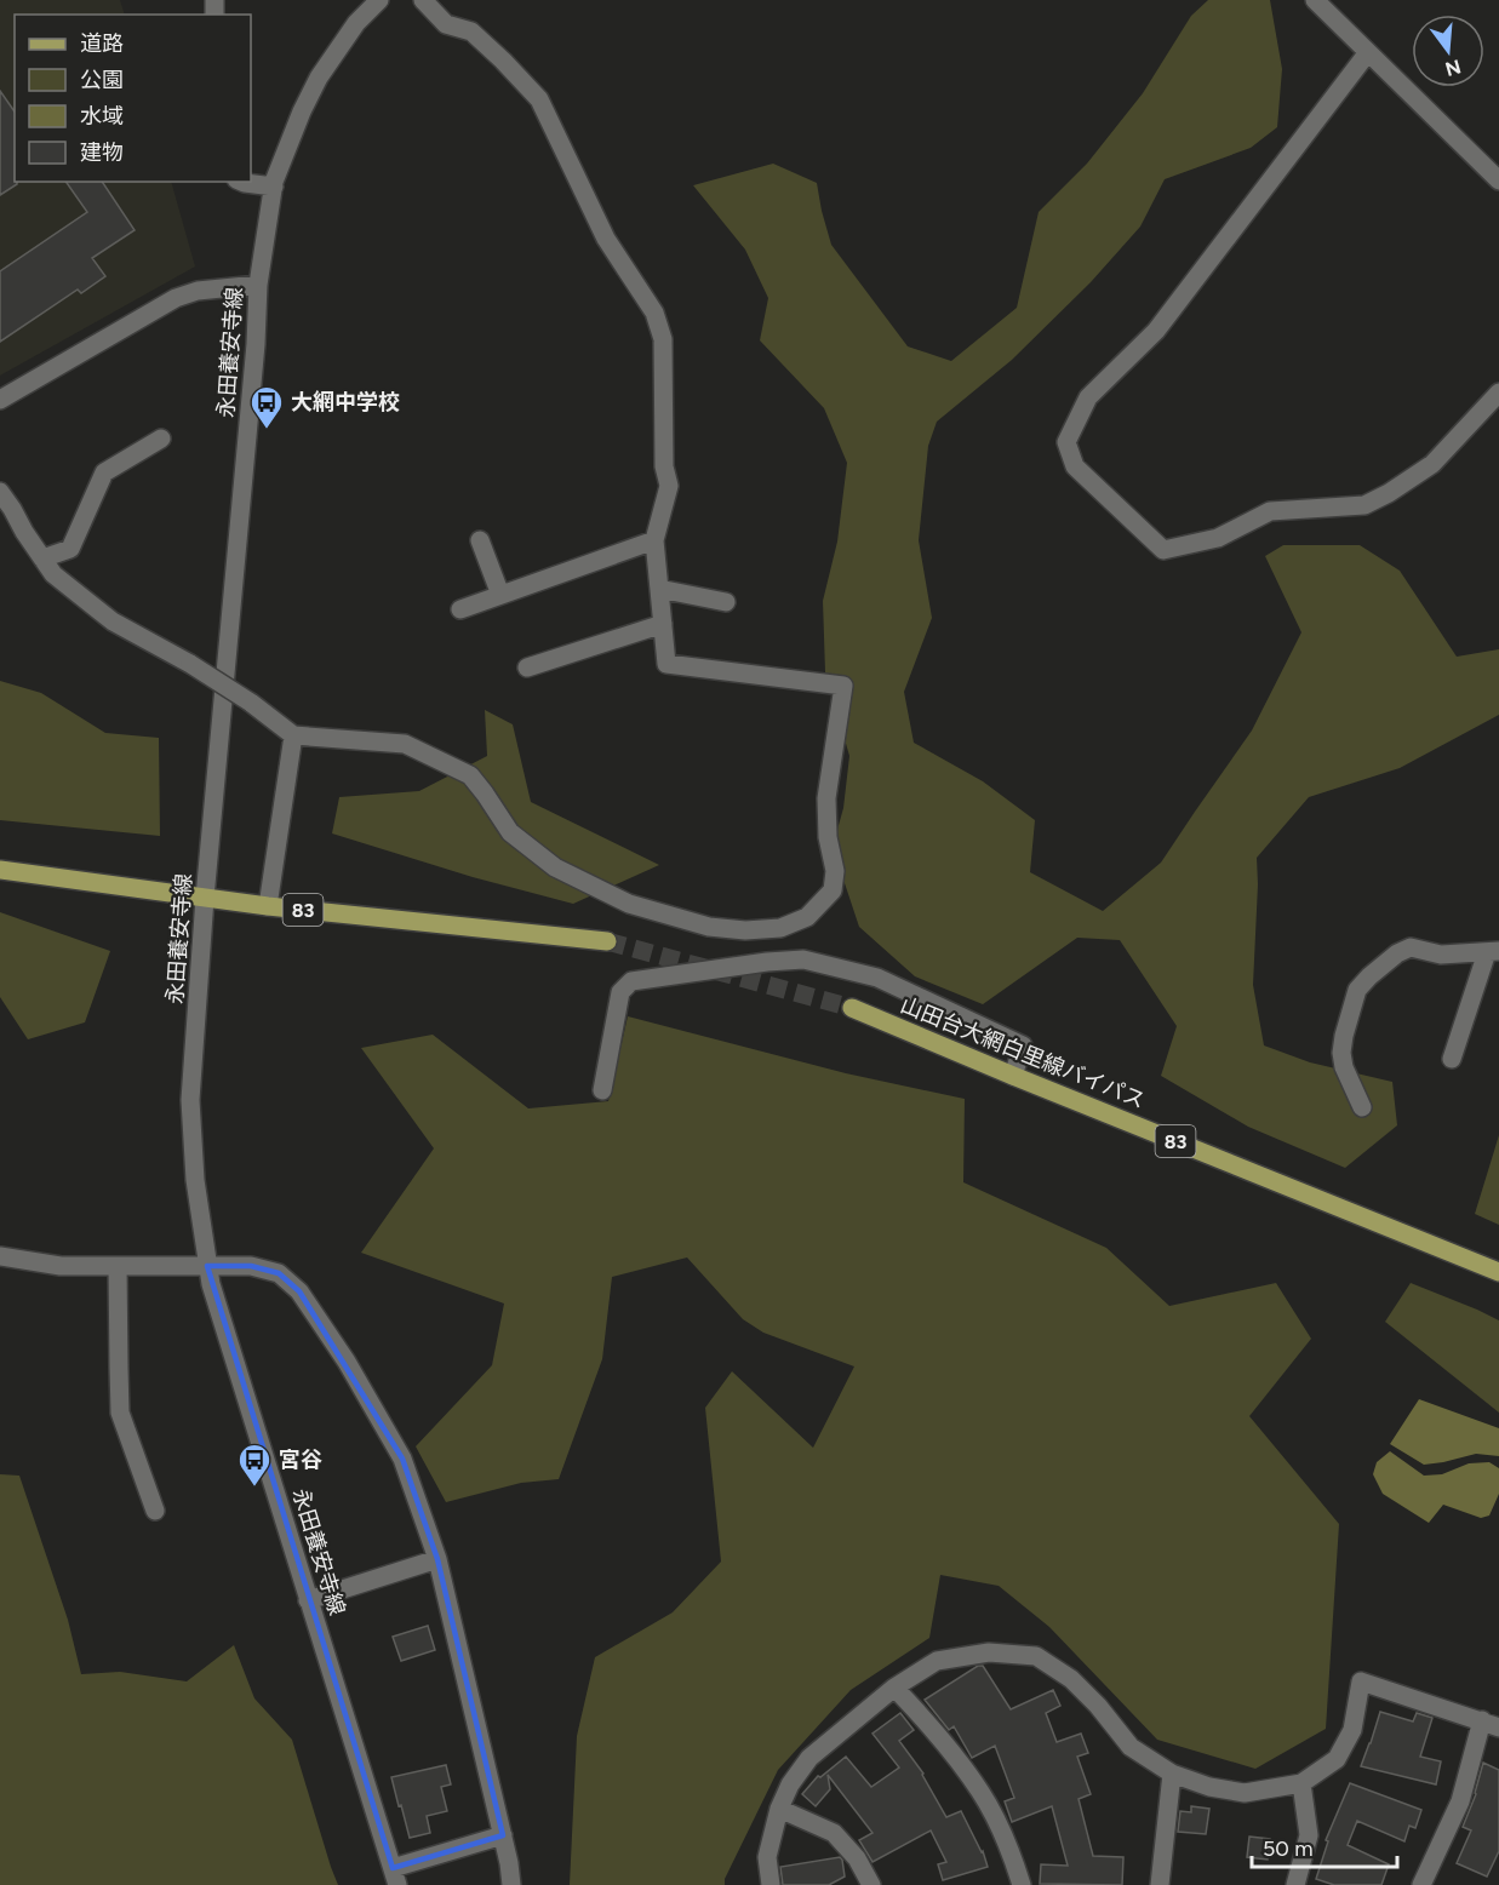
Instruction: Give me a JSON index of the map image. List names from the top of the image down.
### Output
{
  "streets": {
    "main road": ["83", "山田台大網白里線バイパス"],
    "street": ["永田養安寺線"]
  },
  "crossings": [
    ["永田養安寺線", "83"]
  ],
  "places": {
    "bus stop": ["大網中学校", "宮谷"]
  },
  "legend": [
    "道路",
    "公園",
    "水域",
    "建物"
  ],
  "scale_bar": "50 m",
  "north": "bottom"
}
